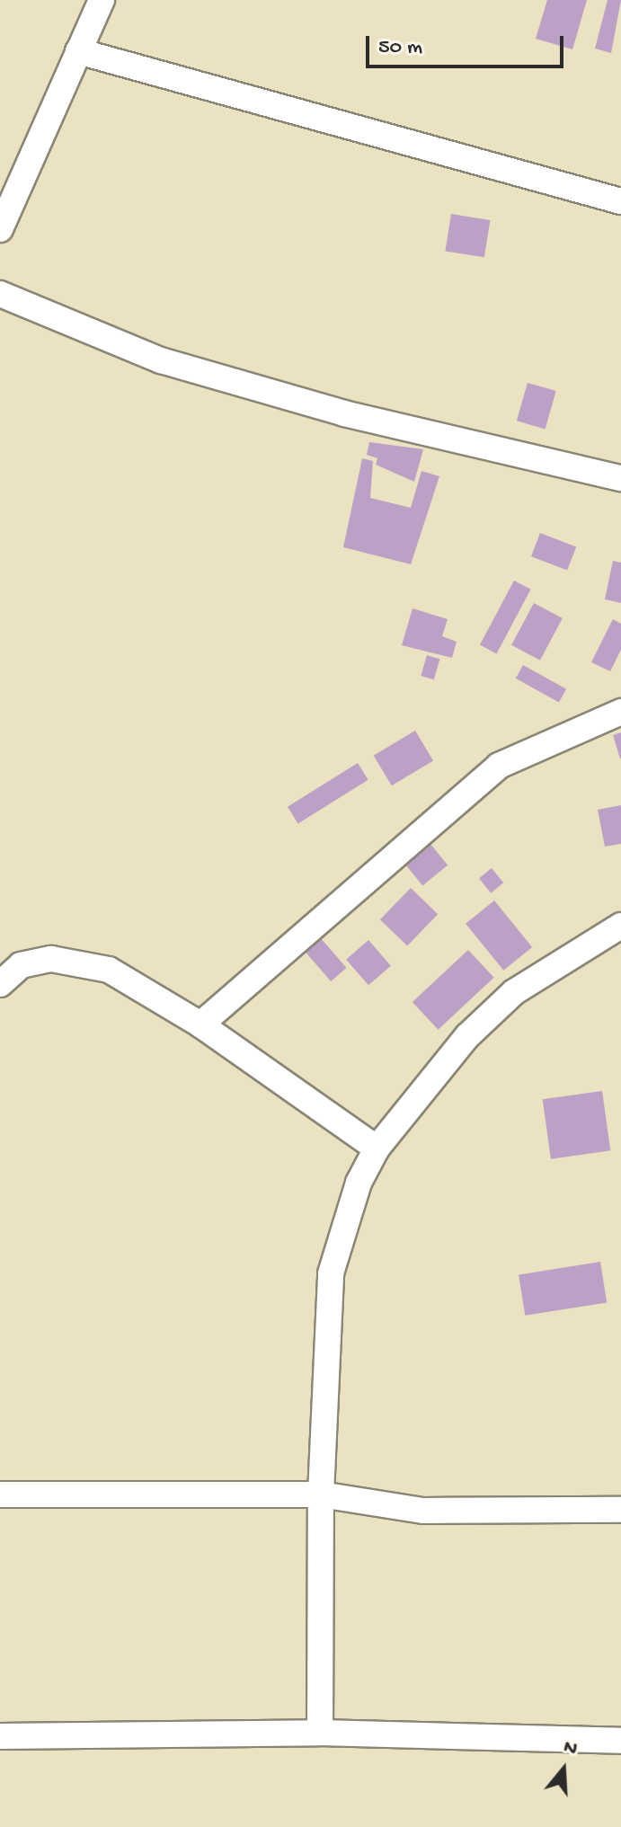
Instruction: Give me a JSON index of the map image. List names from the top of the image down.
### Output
{
  "scale_bar": "50 m",
  "north": "top"
}
